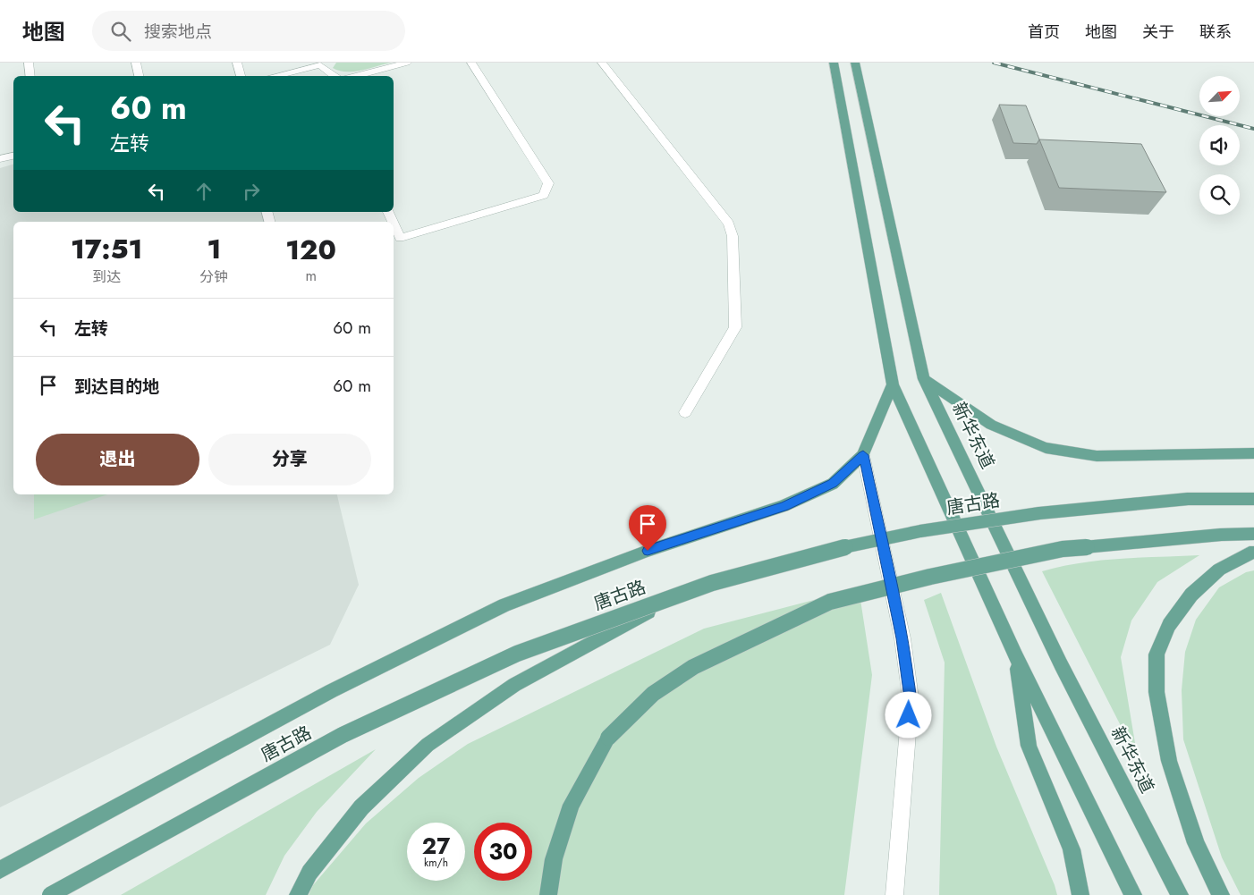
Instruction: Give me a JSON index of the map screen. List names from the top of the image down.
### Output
{
  "streets": {
    "main road": ["新华东道", "唐古路"]
  },
  "north": "top right",
  "page": {
    "header": "地图",
    "search": "搜索地点",
    "nav": [
      "首页",
      "地图",
      "关于",
      "联系"
    ],
    "turn": ["60 m", "左转"],
    "eta": [
      "17:51",
      "到达",
      "1",
      "分钟",
      "120",
      "m"
    ],
    "list": [
      {
        "name": "左转",
        "value": "60 m"
      },
      {
        "name": "到达目的地",
        "value": "60 m"
      }
    ],
    "buttons": ["退出", "分享"],
    "speed": "27 km/h",
    "limit": "30"
  }
}
